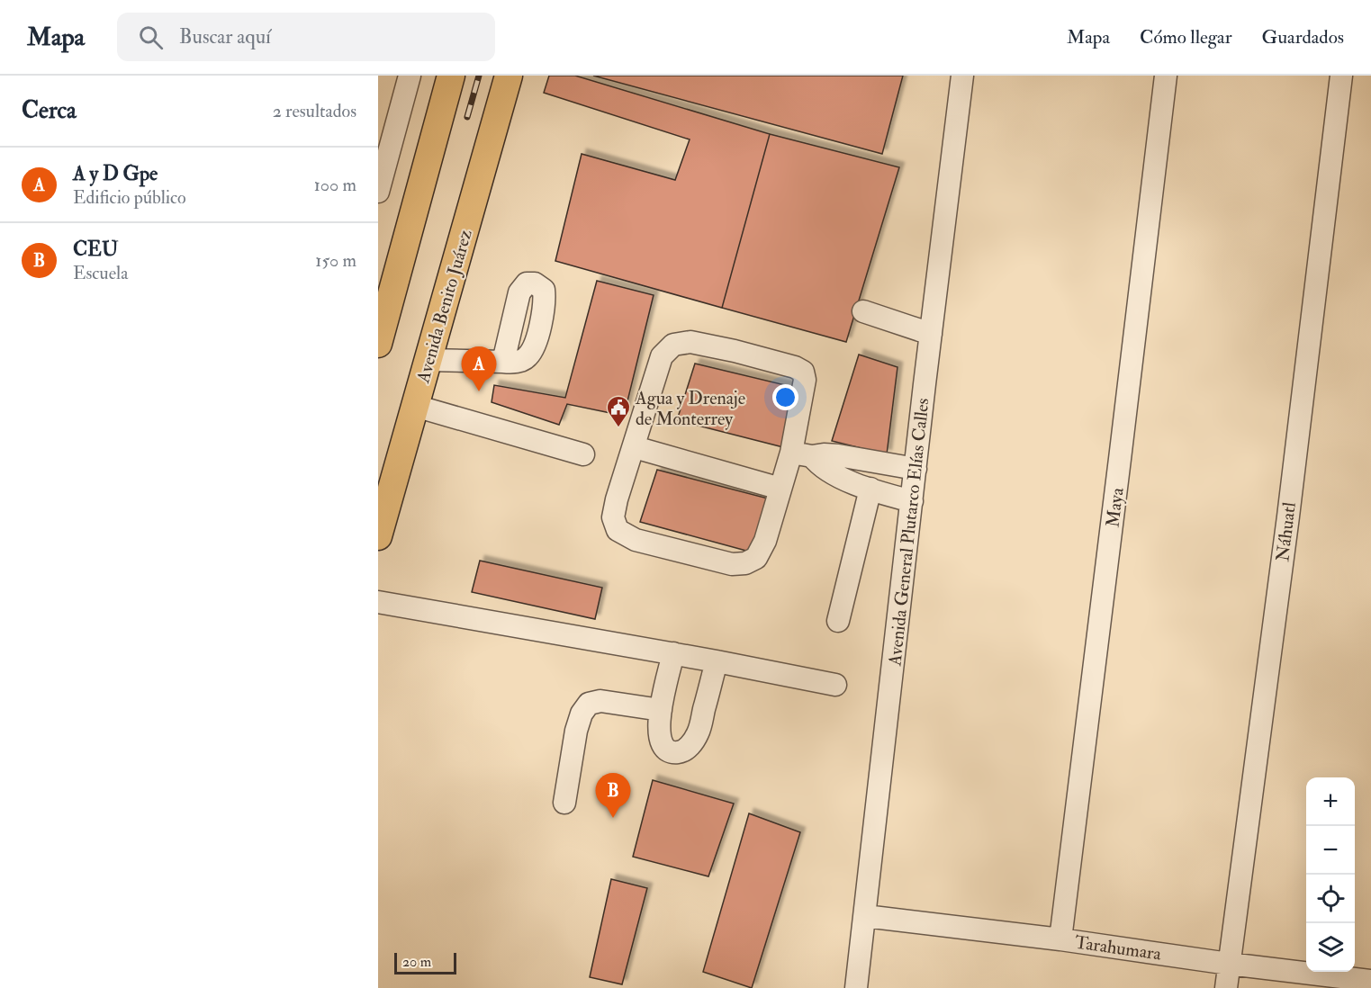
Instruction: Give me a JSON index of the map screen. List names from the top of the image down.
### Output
{
  "streets": {
    "main road": ["Avenida Benito Juárez"],
    "street": [
      "Maya",
      "Avenida General Plutarco Elías Calles",
      "Náhuatl",
      "Tarahumara"
    ]
  },
  "crossings": [
    ["Maya", "Tarahumara"],
    ["Avenida General Plutarco Elías Calles", "Tarahumara"],
    ["Náhuatl", "Tarahumara"]
  ],
  "places": {
    "public building": ["Agua y Drenaje de Monterrey"]
  },
  "scale_bar": "20 m",
  "page": {
    "header": "Mapa",
    "search": "Buscar aquí",
    "nav": ["Mapa", "Cómo llegar", "Guardados"],
    "heading": ["Cerca", "2 resultados"],
    "list": [
      {
        "mark": "A",
        "name": "A y D Gpe",
        "note": "Edificio público",
        "value": "100 m"
      },
      {
        "mark": "B",
        "name": "CEU",
        "note": "Escuela",
        "value": "150 m"
      }
    ],
    "pins": ["A", "B"],
    "map_buttons": ["+", "−"],
    "scale": "20 m"
  }
}
